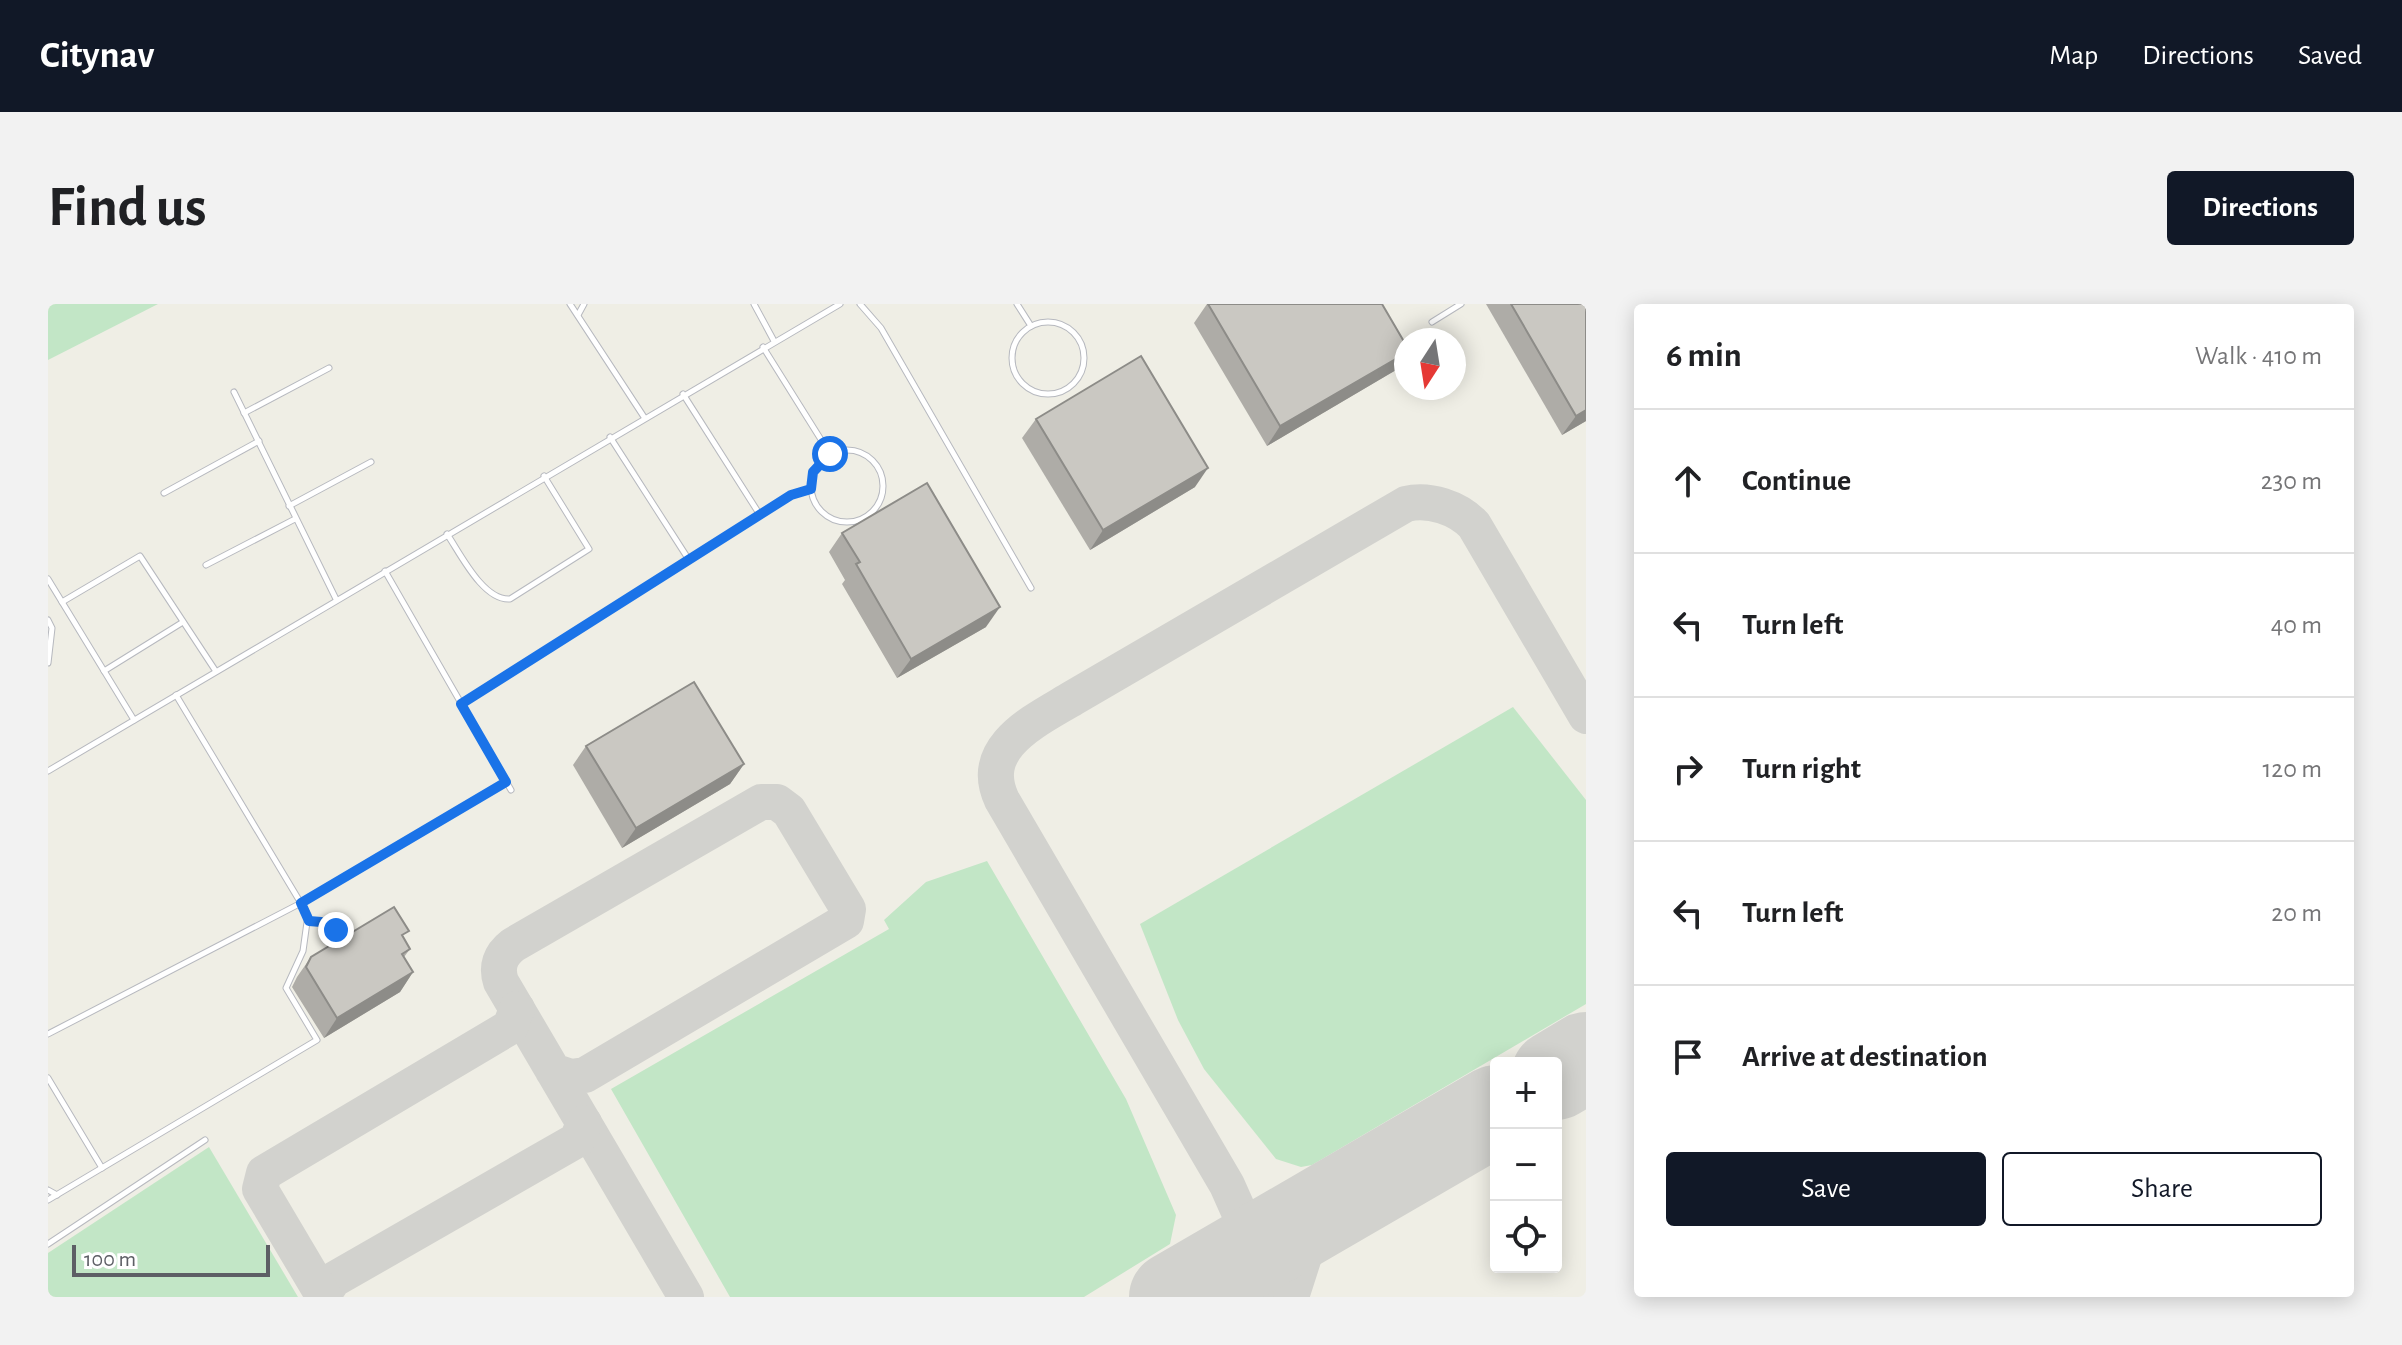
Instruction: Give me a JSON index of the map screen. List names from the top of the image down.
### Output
{
  "scale_bar": "100 m",
  "north": "bottom",
  "page": {
    "header": "Citynav",
    "nav": ["Map", "Directions", "Saved"],
    "buttons": [
      "Directions",
      ["Save", "Share"]
    ],
    "title": "Find us",
    "heading": ["6 min", "Walk · 410 m"],
    "list": [
      ["Continue", "230 m"],
      ["Turn left", "40 m"],
      ["Turn right", "120 m"],
      ["Turn left", "20 m"],
      "Arrive at destination"
    ],
    "map_buttons": ["+", "−"],
    "scale": "100 m"
  }
}
